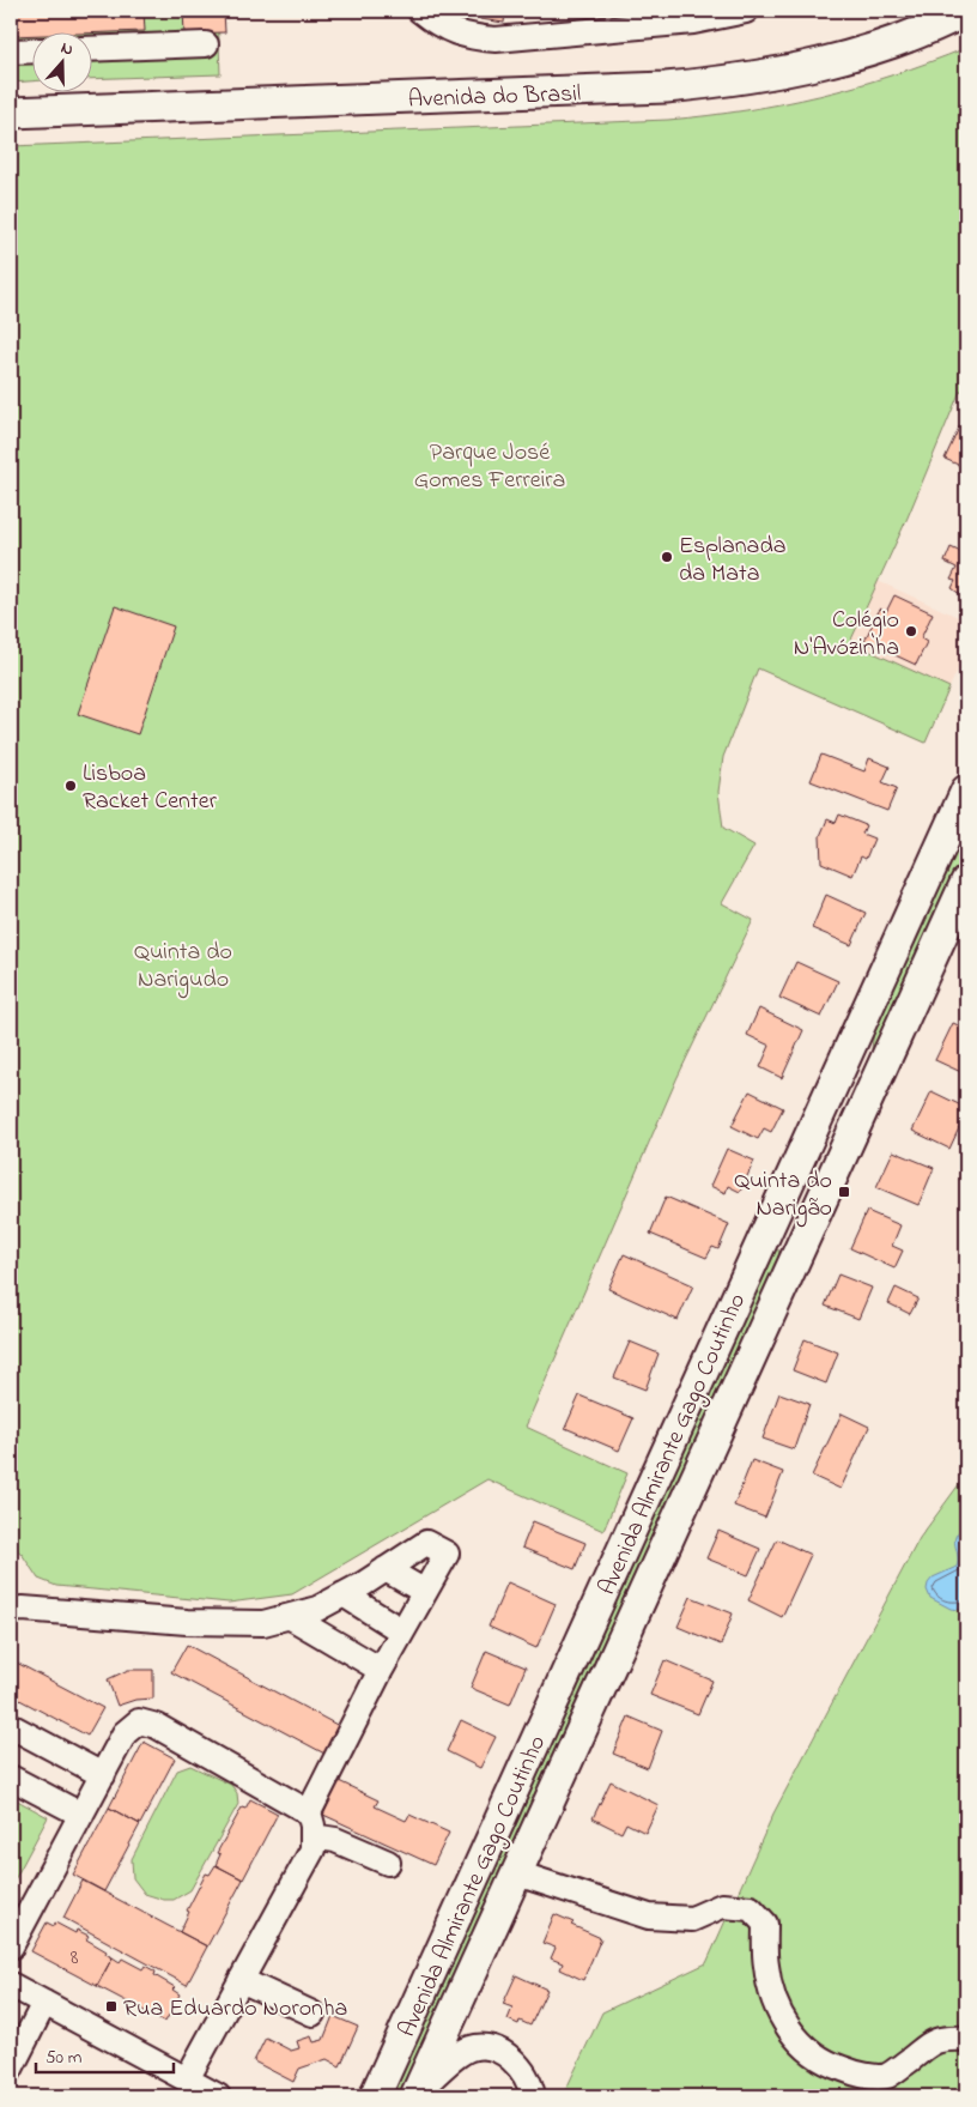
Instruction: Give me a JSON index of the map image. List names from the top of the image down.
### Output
{
  "streets": {
    "main road": ["Avenida do Brasil", "Avenida Almirante Gago Coutinho"]
  },
  "parks": ["Parque José Gomes Ferreira", "Quinta do Narigudo"],
  "places": {
    "other": ["Esplanada da Mata", "Colégio N'Avózinha", "Lisboa Racket Center"],
    "transit": ["Quinta do Narigão", "Rua Eduardo Noronha"]
  },
  "house_numbers": ["8"],
  "scale_bar": "50 m",
  "north": "top"
}
